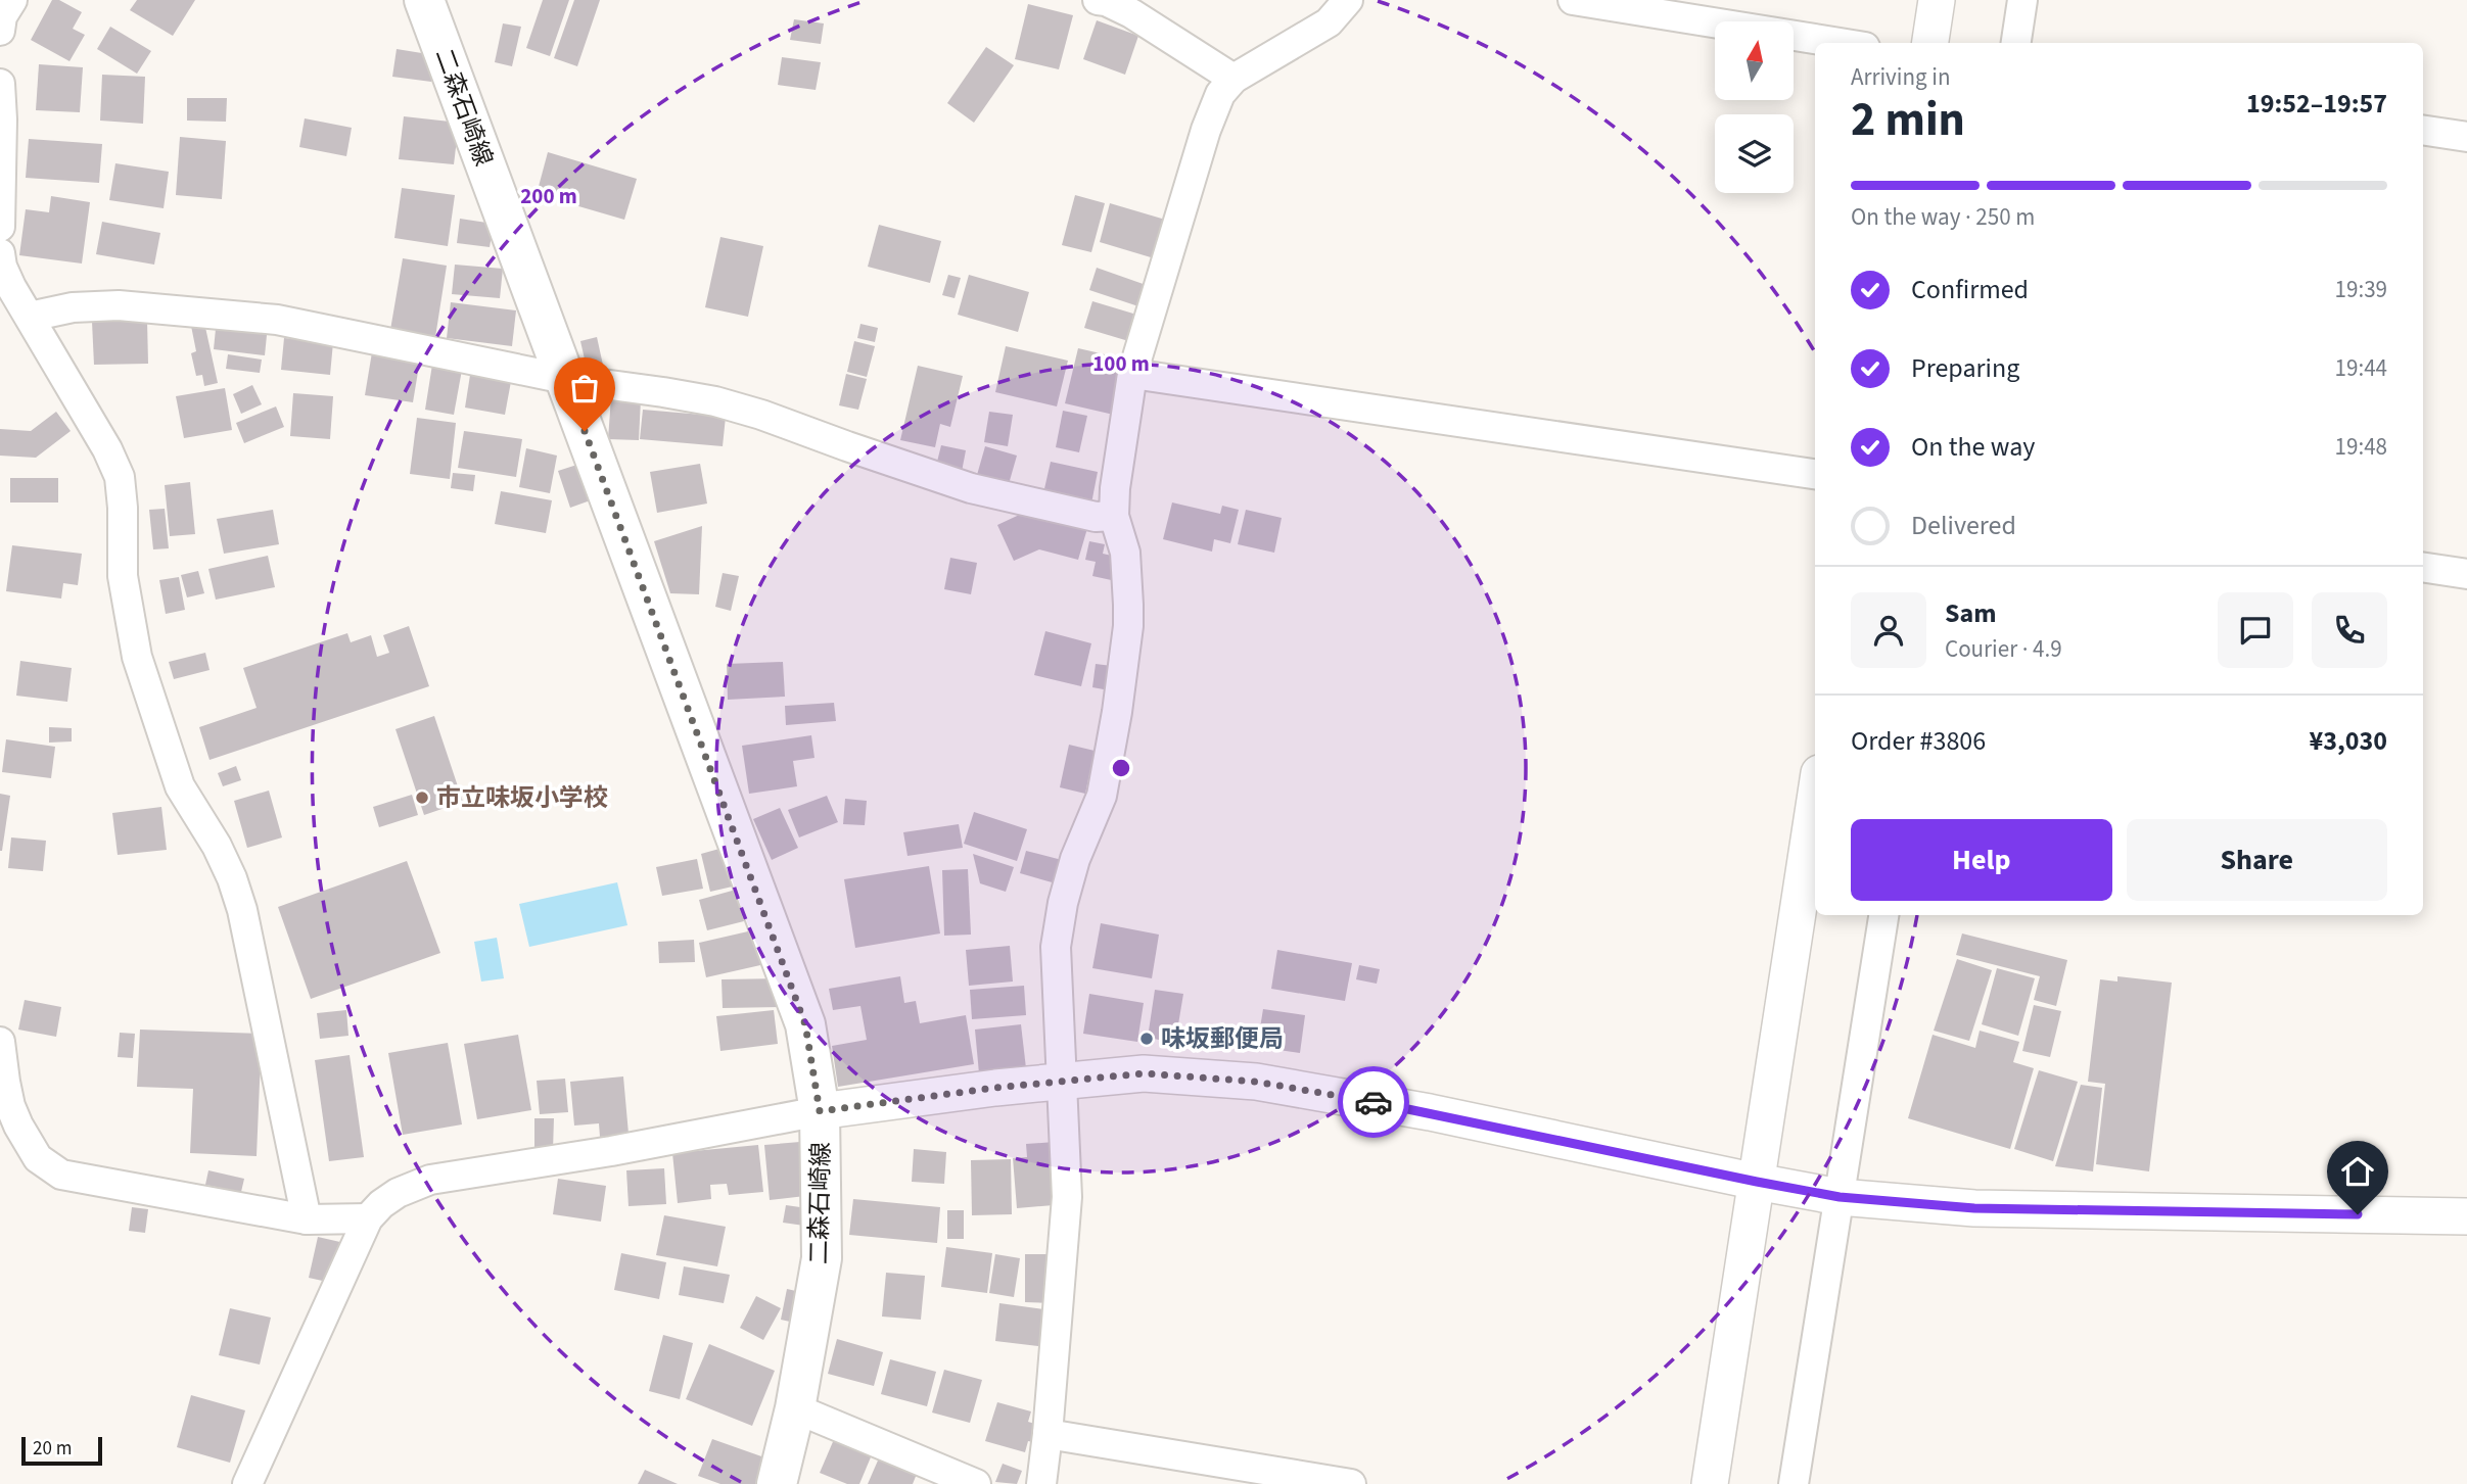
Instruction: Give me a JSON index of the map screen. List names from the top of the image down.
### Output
{
  "streets": {
    "main road": ["二森石崎線"]
  },
  "places": ["市立味坂小学校", "味坂郵便局"],
  "scale_bar": "20 m",
  "north": "top",
  "page": {
    "heading": ["2 min", "Arriving in", "19:52–19:57"],
    "panel": [
      "Sam",
      "Courier · 4.9",
      "Order #3806",
      "¥3,030"
    ],
    "bar": "On the way · 250 m",
    "list": [
      ["Confirmed", "19:39"],
      ["Preparing", "19:44"],
      ["On the way", "19:48"],
      "Delivered"
    ],
    "buttons": ["Help", "Share"],
    "scale": "20 m"
  },
  "rings": ["200 m", "100 m"]
}
